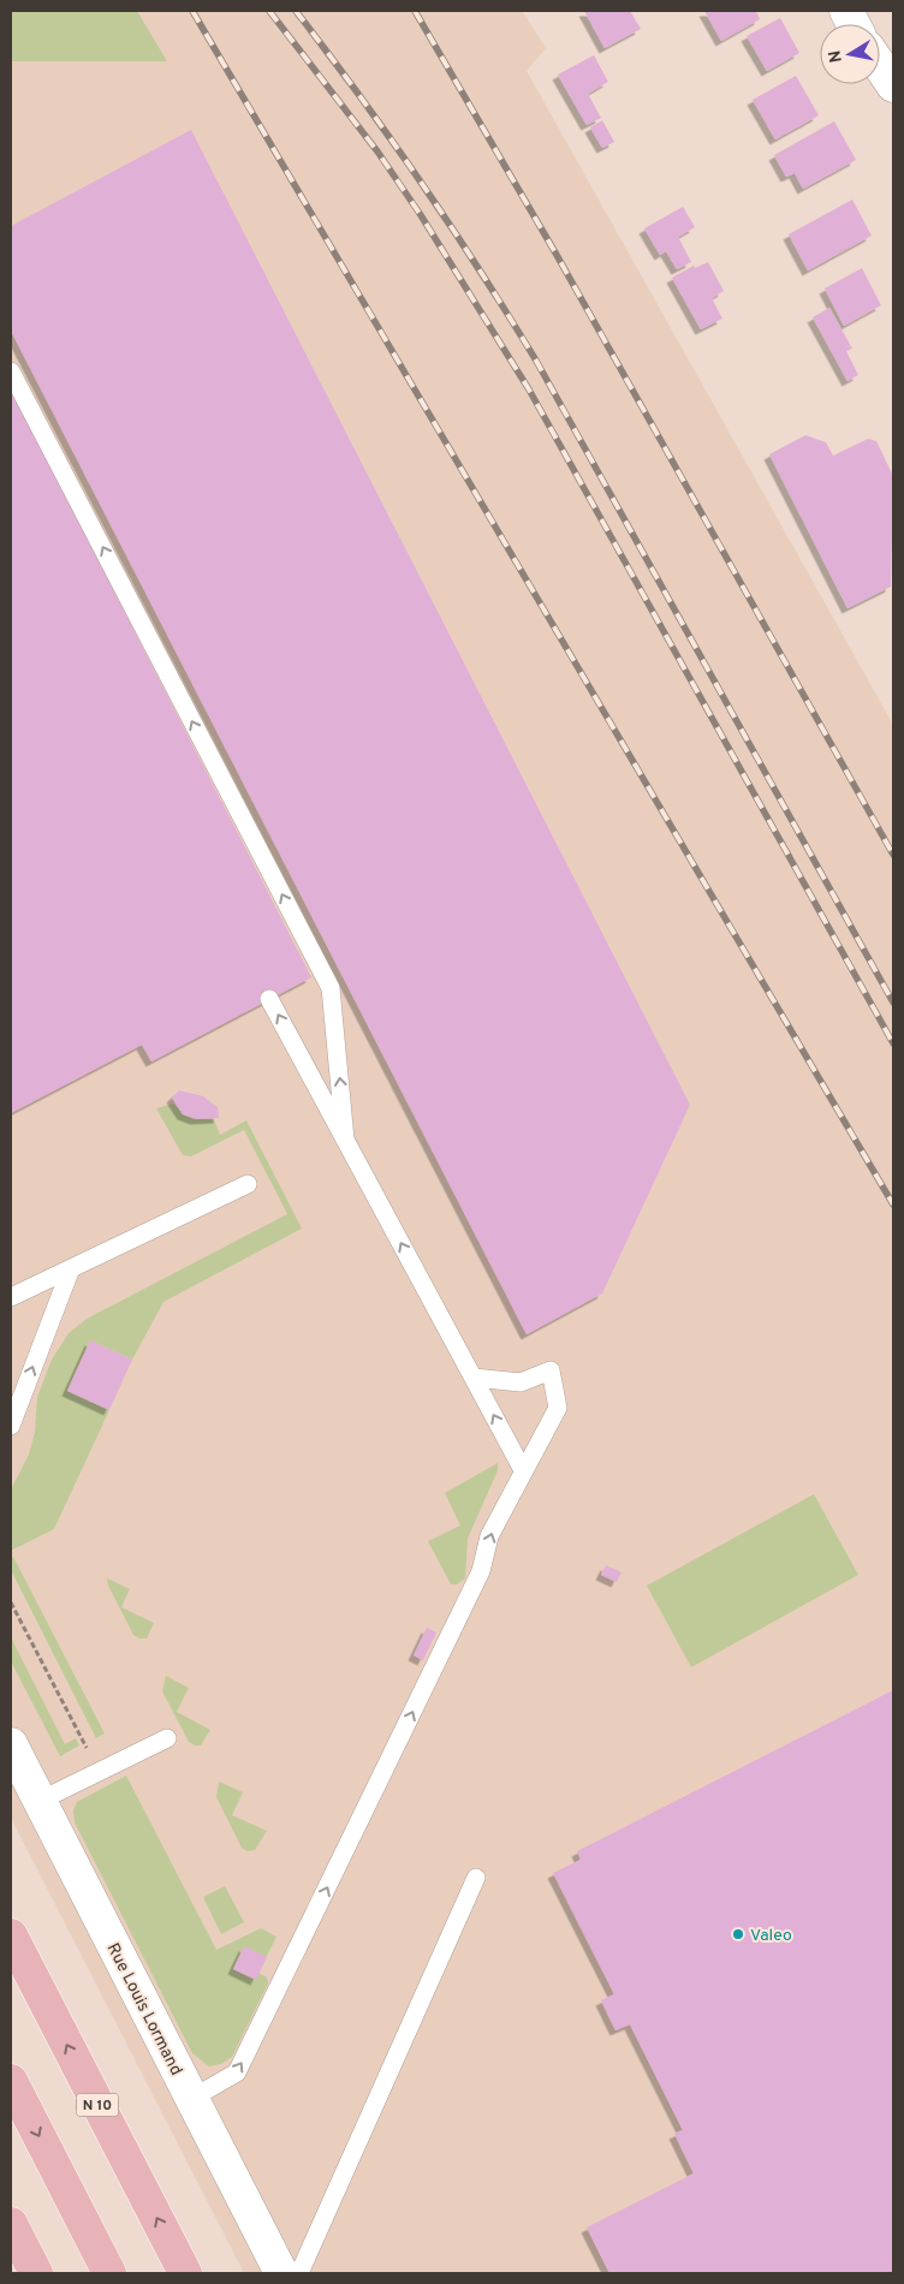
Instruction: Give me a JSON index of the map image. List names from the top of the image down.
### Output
{
  "streets": {
    "main road": ["N 10"],
    "street": ["Rue Louis Lormand"]
  },
  "places": ["Valeo"],
  "north": "left"
}
